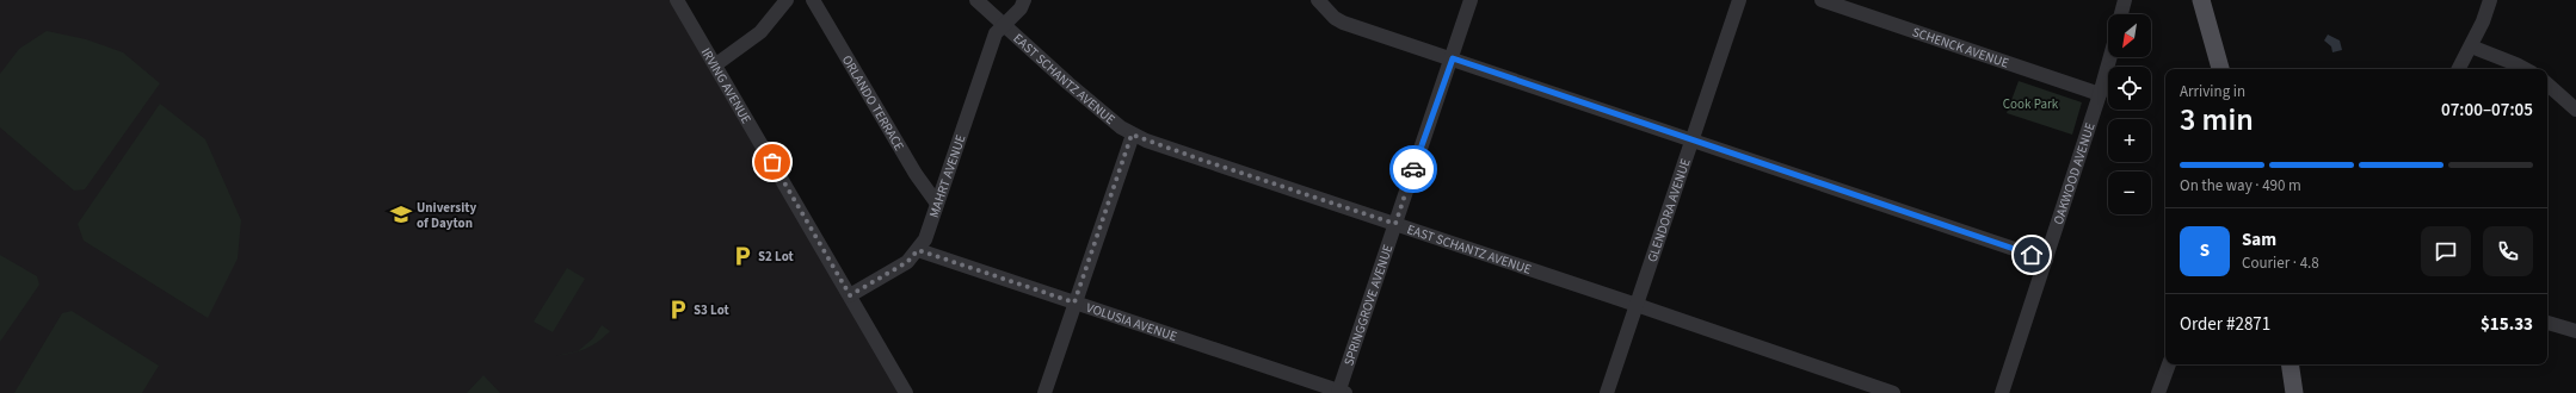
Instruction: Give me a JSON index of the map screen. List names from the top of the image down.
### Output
{
  "streets": {
    "street": [
      "SCHENCK AVENUE",
      "EAST SCHANTZ AVENUE",
      "IRVING AVENUE",
      "ORLANDO TERRACE",
      "OAKWOOD AVENUE",
      "MAHRT AVENUE",
      "GLENDORA AVENUE",
      "SPRINGGROVE AVENUE",
      "VOLUSIA AVENUE"
    ]
  },
  "crossings": [
    ["SCHENCK AVENUE", "OAKWOOD AVENUE"],
    ["EAST SCHANTZ AVENUE", "MAHRT AVENUE"],
    ["EAST SCHANTZ AVENUE", "GLENDORA AVENUE"],
    ["EAST SCHANTZ AVENUE", "SPRINGGROVE AVENUE"],
    ["IRVING AVENUE", "MAHRT AVENUE"],
    ["ORLANDO TERRACE", "MAHRT AVENUE"],
    ["MAHRT AVENUE", "VOLUSIA AVENUE"],
    ["SPRINGGROVE AVENUE", "VOLUSIA AVENUE"]
  ],
  "parks": ["Cook Park"],
  "places": {
    "school or university": ["University of Dayton"],
    "parking": ["S2 Lot", "S3 Lot"]
  },
  "north": "bottom left",
  "page": {
    "map_buttons": ["+", "−"],
    "heading": ["3 min", "Arriving in", "07:00–07:05"],
    "panel": [
      "Sam",
      "Courier · 4.8",
      "Order #2871",
      "$15.33"
    ],
    "bar": "On the way · 490 m",
    "round": "S"
  }
}
